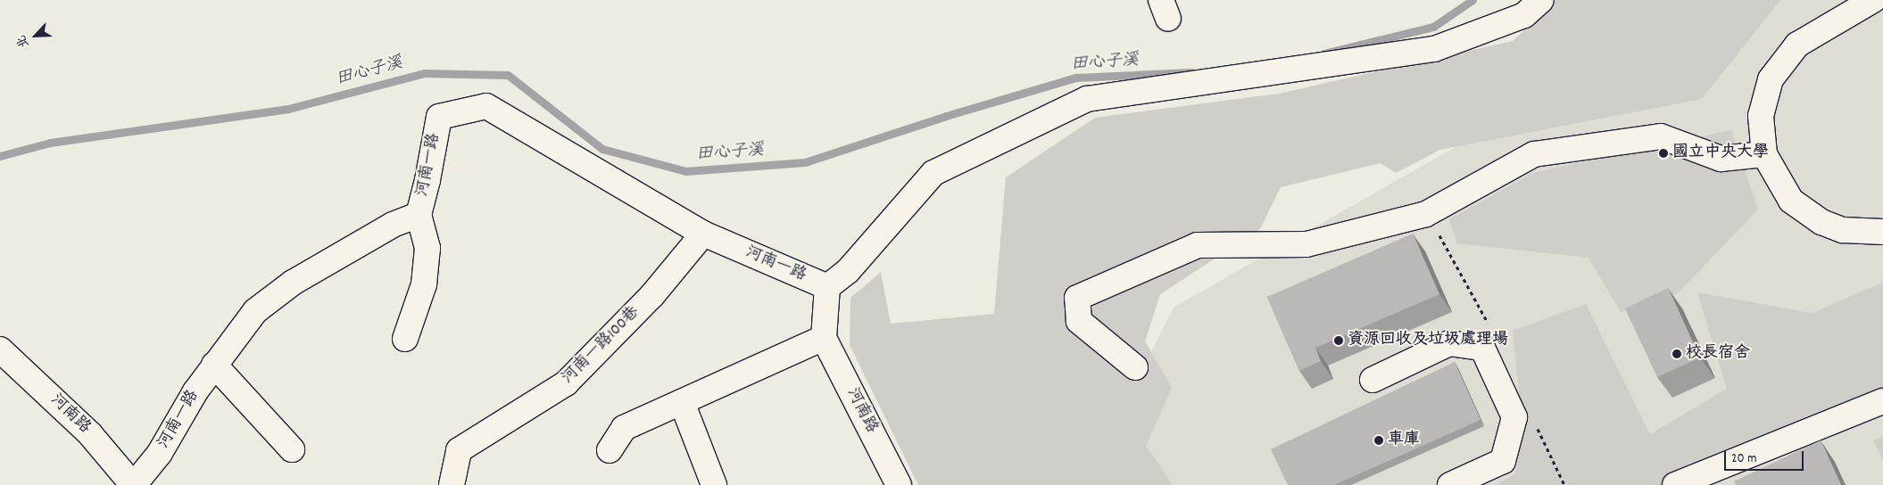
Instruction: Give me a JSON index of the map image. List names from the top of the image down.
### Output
{
  "streets": {
    "street": ["河南一路", "河南一路100巷", "河南路"]
  },
  "crossings": [
    ["河南一路", "河南一路100巷"],
    ["河南一路", "河南路"]
  ],
  "water": ["田心子溪"],
  "places": [
    "國立中央大學",
    "資源回收及垃圾處理場",
    "校長宿舍",
    "車庫"
  ],
  "scale_bar": "20 m",
  "north": "bottom left"
}
